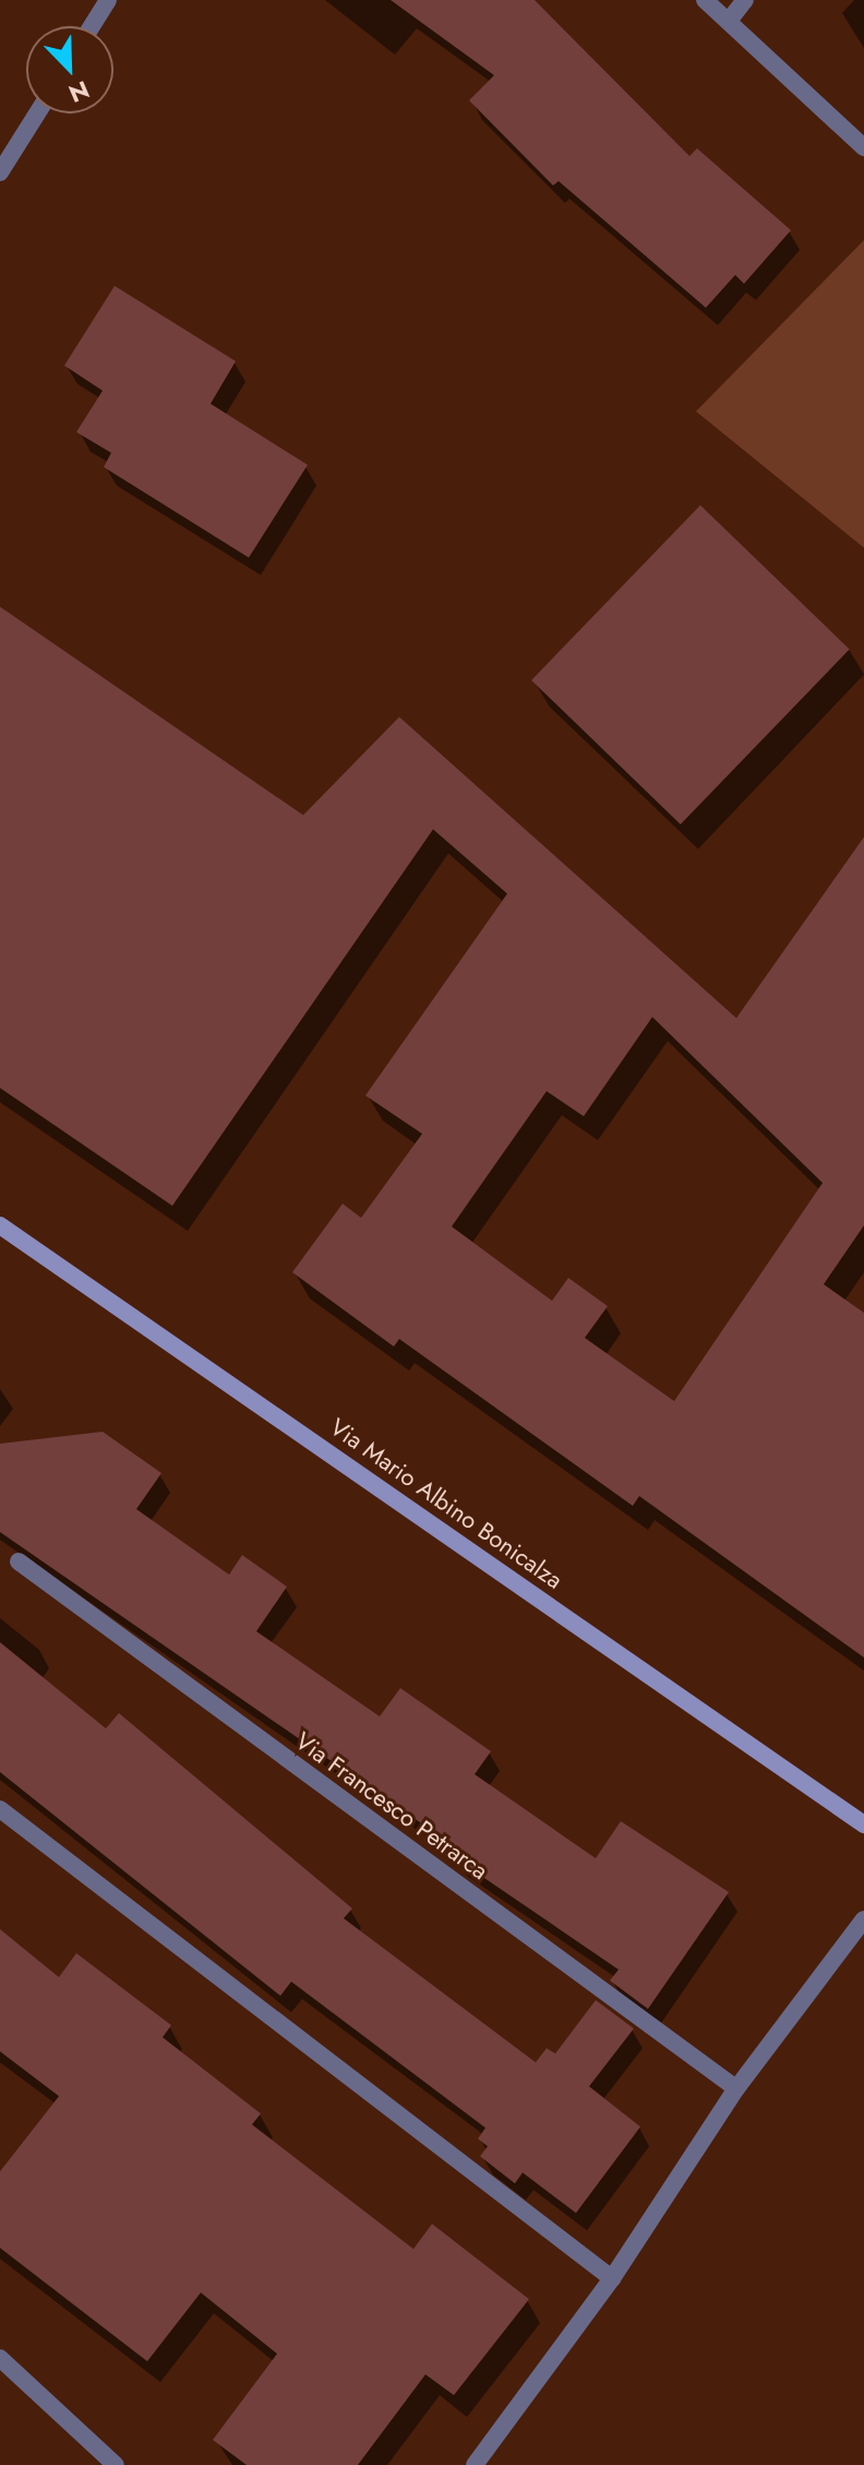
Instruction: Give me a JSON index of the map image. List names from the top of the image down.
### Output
{
  "streets": {
    "main road": ["Via Mario Albino Bonicalza"],
    "street": ["Via Francesco Petrarca"]
  },
  "north": "bottom right"
}
